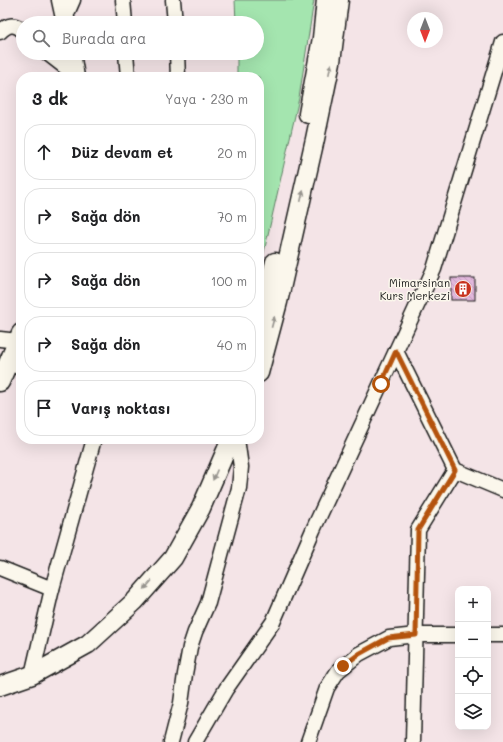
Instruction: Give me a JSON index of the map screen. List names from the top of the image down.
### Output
{
  "places": {
    "building": ["Mimarsinan Kurs Merkezi"]
  },
  "north": "bottom",
  "page": {
    "search": "Burada ara",
    "heading": ["3 dk", "Yaya · 230 m"],
    "list": [
      ["Düz devam et", "20 m"],
      ["Sağa dön", "70 m"],
      ["Sağa dön", "100 m"],
      ["Sağa dön", "40 m"],
      "Varış noktası"
    ],
    "map_buttons": ["+", "−"]
  }
}
